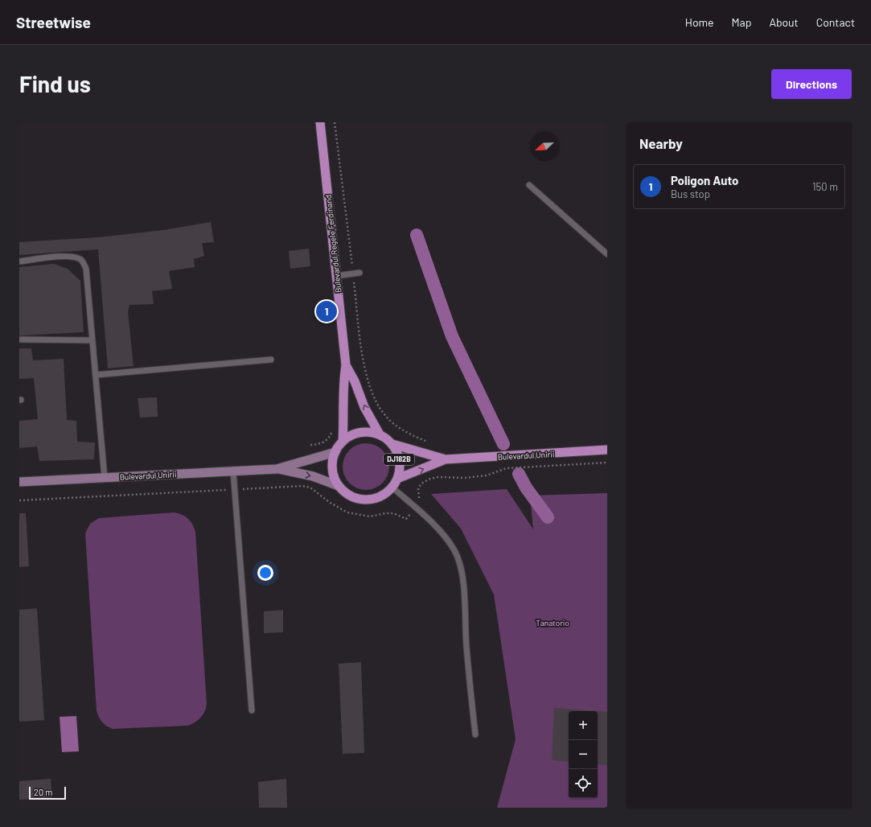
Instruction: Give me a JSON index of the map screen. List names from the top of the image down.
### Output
{
  "streets": {
    "main road": ["Bulevardul Regele Ferdinand", "Bulevardul Unirii", "DJ182B"]
  },
  "crossings": [
    ["Bulevardul Regele Ferdinand", "Bulevardul Unirii"],
    ["Bulevardul Regele Ferdinand", "DJ182B"],
    ["Bulevardul Unirii", "DJ182B"]
  ],
  "parks": ["Tanatorio"],
  "scale_bar": "20 m",
  "north": "bottom left",
  "page": {
    "header": "Streetwise",
    "nav": [
      "Home",
      "Map",
      "About",
      "Contact"
    ],
    "buttons": "Directions",
    "title": "Find us",
    "heading": "Nearby",
    "list": [
      {
        "mark": "1",
        "name": "Poligon Auto",
        "note": "Bus stop",
        "value": "150 m"
      }
    ],
    "pins": "1",
    "map_buttons": ["+", "−"],
    "scale": "20 m"
  }
}
